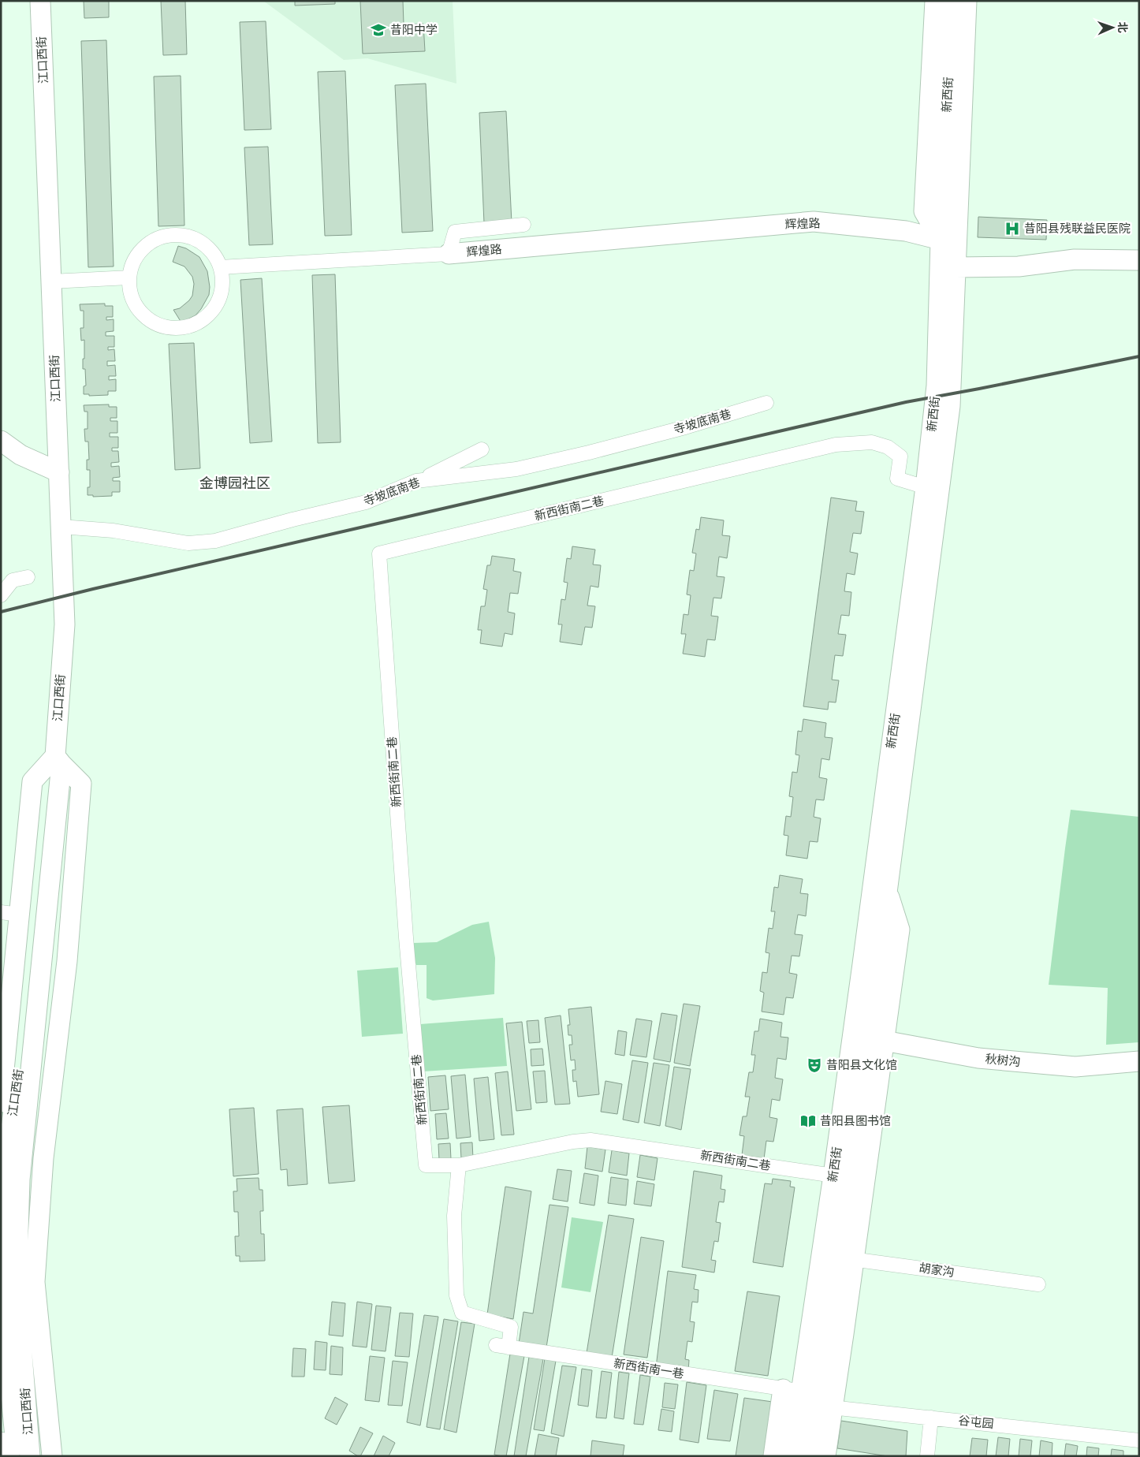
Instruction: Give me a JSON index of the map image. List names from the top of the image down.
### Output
{
  "streets": {
    "main road": [
      "江口西街",
      "新西街",
      "辉煌路",
      "秋树沟"
    ],
    "street": [
      "寺坡底南巷",
      "新西街南二巷",
      "胡家沟",
      "新西街南一巷",
      "谷屯园"
    ]
  },
  "crossings": [
    ["江口西街", "寺坡底南巷"],
    ["新西街", "辉煌路"],
    ["新西街", "新西街南二巷"],
    ["新西街", "秋树沟"],
    ["新西街", "胡家沟"],
    ["新西街", "新西街南一巷"],
    ["新西街", "谷屯园"],
    ["新西街南二巷", "新西街南一巷"],
    ["新西街南一巷", "谷屯园"]
  ],
  "districts": ["金博园社区"],
  "places": {
    "school or university": ["昔阳中学"],
    "hospital": ["昔阳县残联益民医院"],
    "theatre": ["昔阳县文化馆"],
    "library": ["昔阳县图书馆"]
  },
  "north": "right"
}
